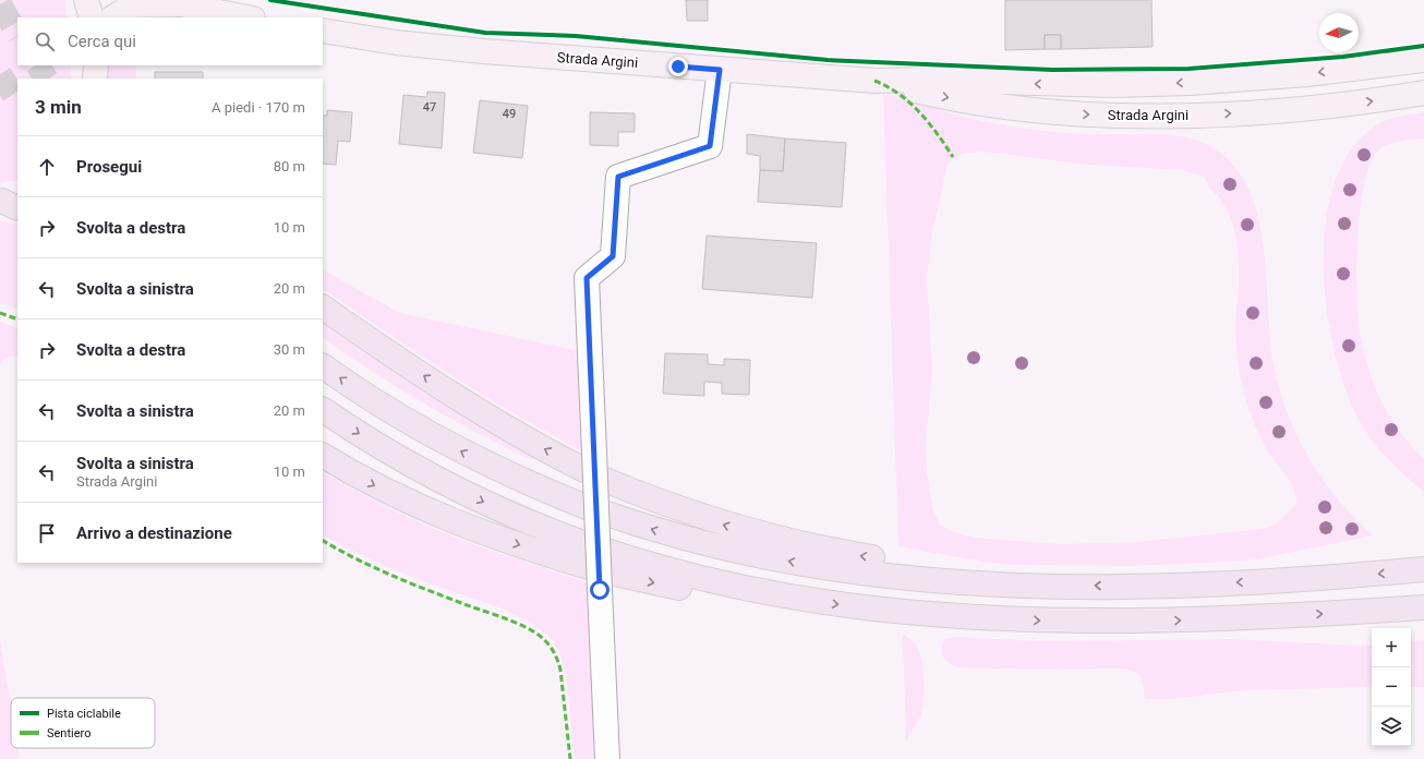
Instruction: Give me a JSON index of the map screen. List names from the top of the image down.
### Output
{
  "streets": {
    "main road": ["Strada Argini"]
  },
  "house_numbers": ["47", "49"],
  "legend": ["Pista ciclabile", "Sentiero"],
  "north": "left",
  "page": {
    "search": "Cerca qui",
    "heading": ["3 min", "A piedi · 170 m"],
    "list": [
      ["Prosegui", "80 m"],
      ["Svolta a destra", "10 m"],
      ["Svolta a sinistra", "20 m"],
      ["Svolta a destra", "30 m"],
      ["Svolta a sinistra", "20 m"],
      ["Svolta a sinistra", "Strada Argini", "10 m"],
      "Arrivo a destinazione"
    ],
    "map_buttons": ["+", "−"]
  }
}
